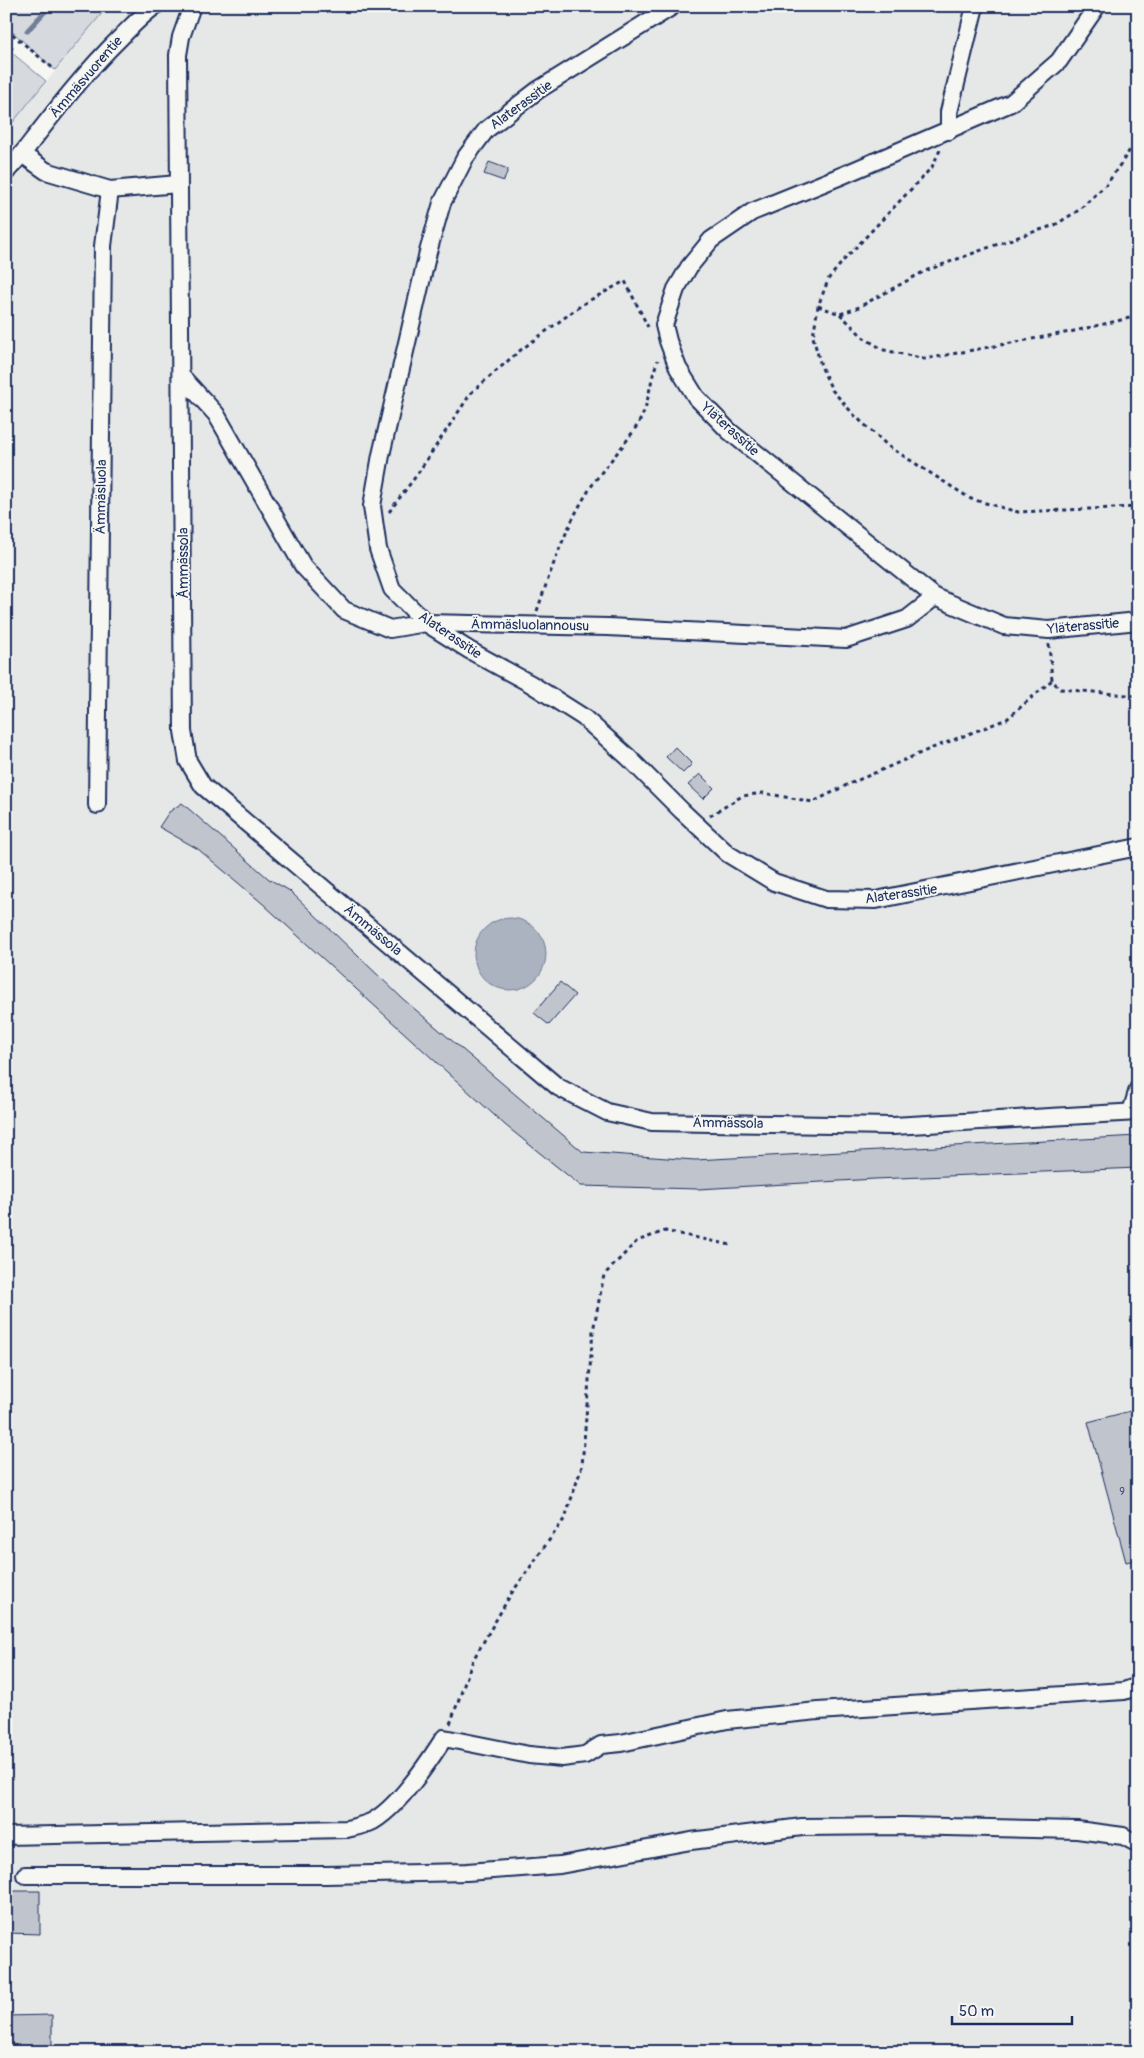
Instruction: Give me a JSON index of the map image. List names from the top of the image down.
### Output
{
  "streets": {
    "street": [
      "Ämmäsvuorentie",
      "Alaterassitie",
      "Yläterassitie",
      "Ämmäsluola",
      "Ämmässola",
      "Ämmäsluolannousu"
    ]
  },
  "crossings": [
    ["Alaterassitie", "Ämmäsluolannousu"],
    ["Yläterassitie", "Ämmäsluolannousu"],
    ["Ämmässola", "Ämmäsluolannousu"]
  ],
  "house_numbers": ["9"],
  "scale_bar": "50 m"
}
